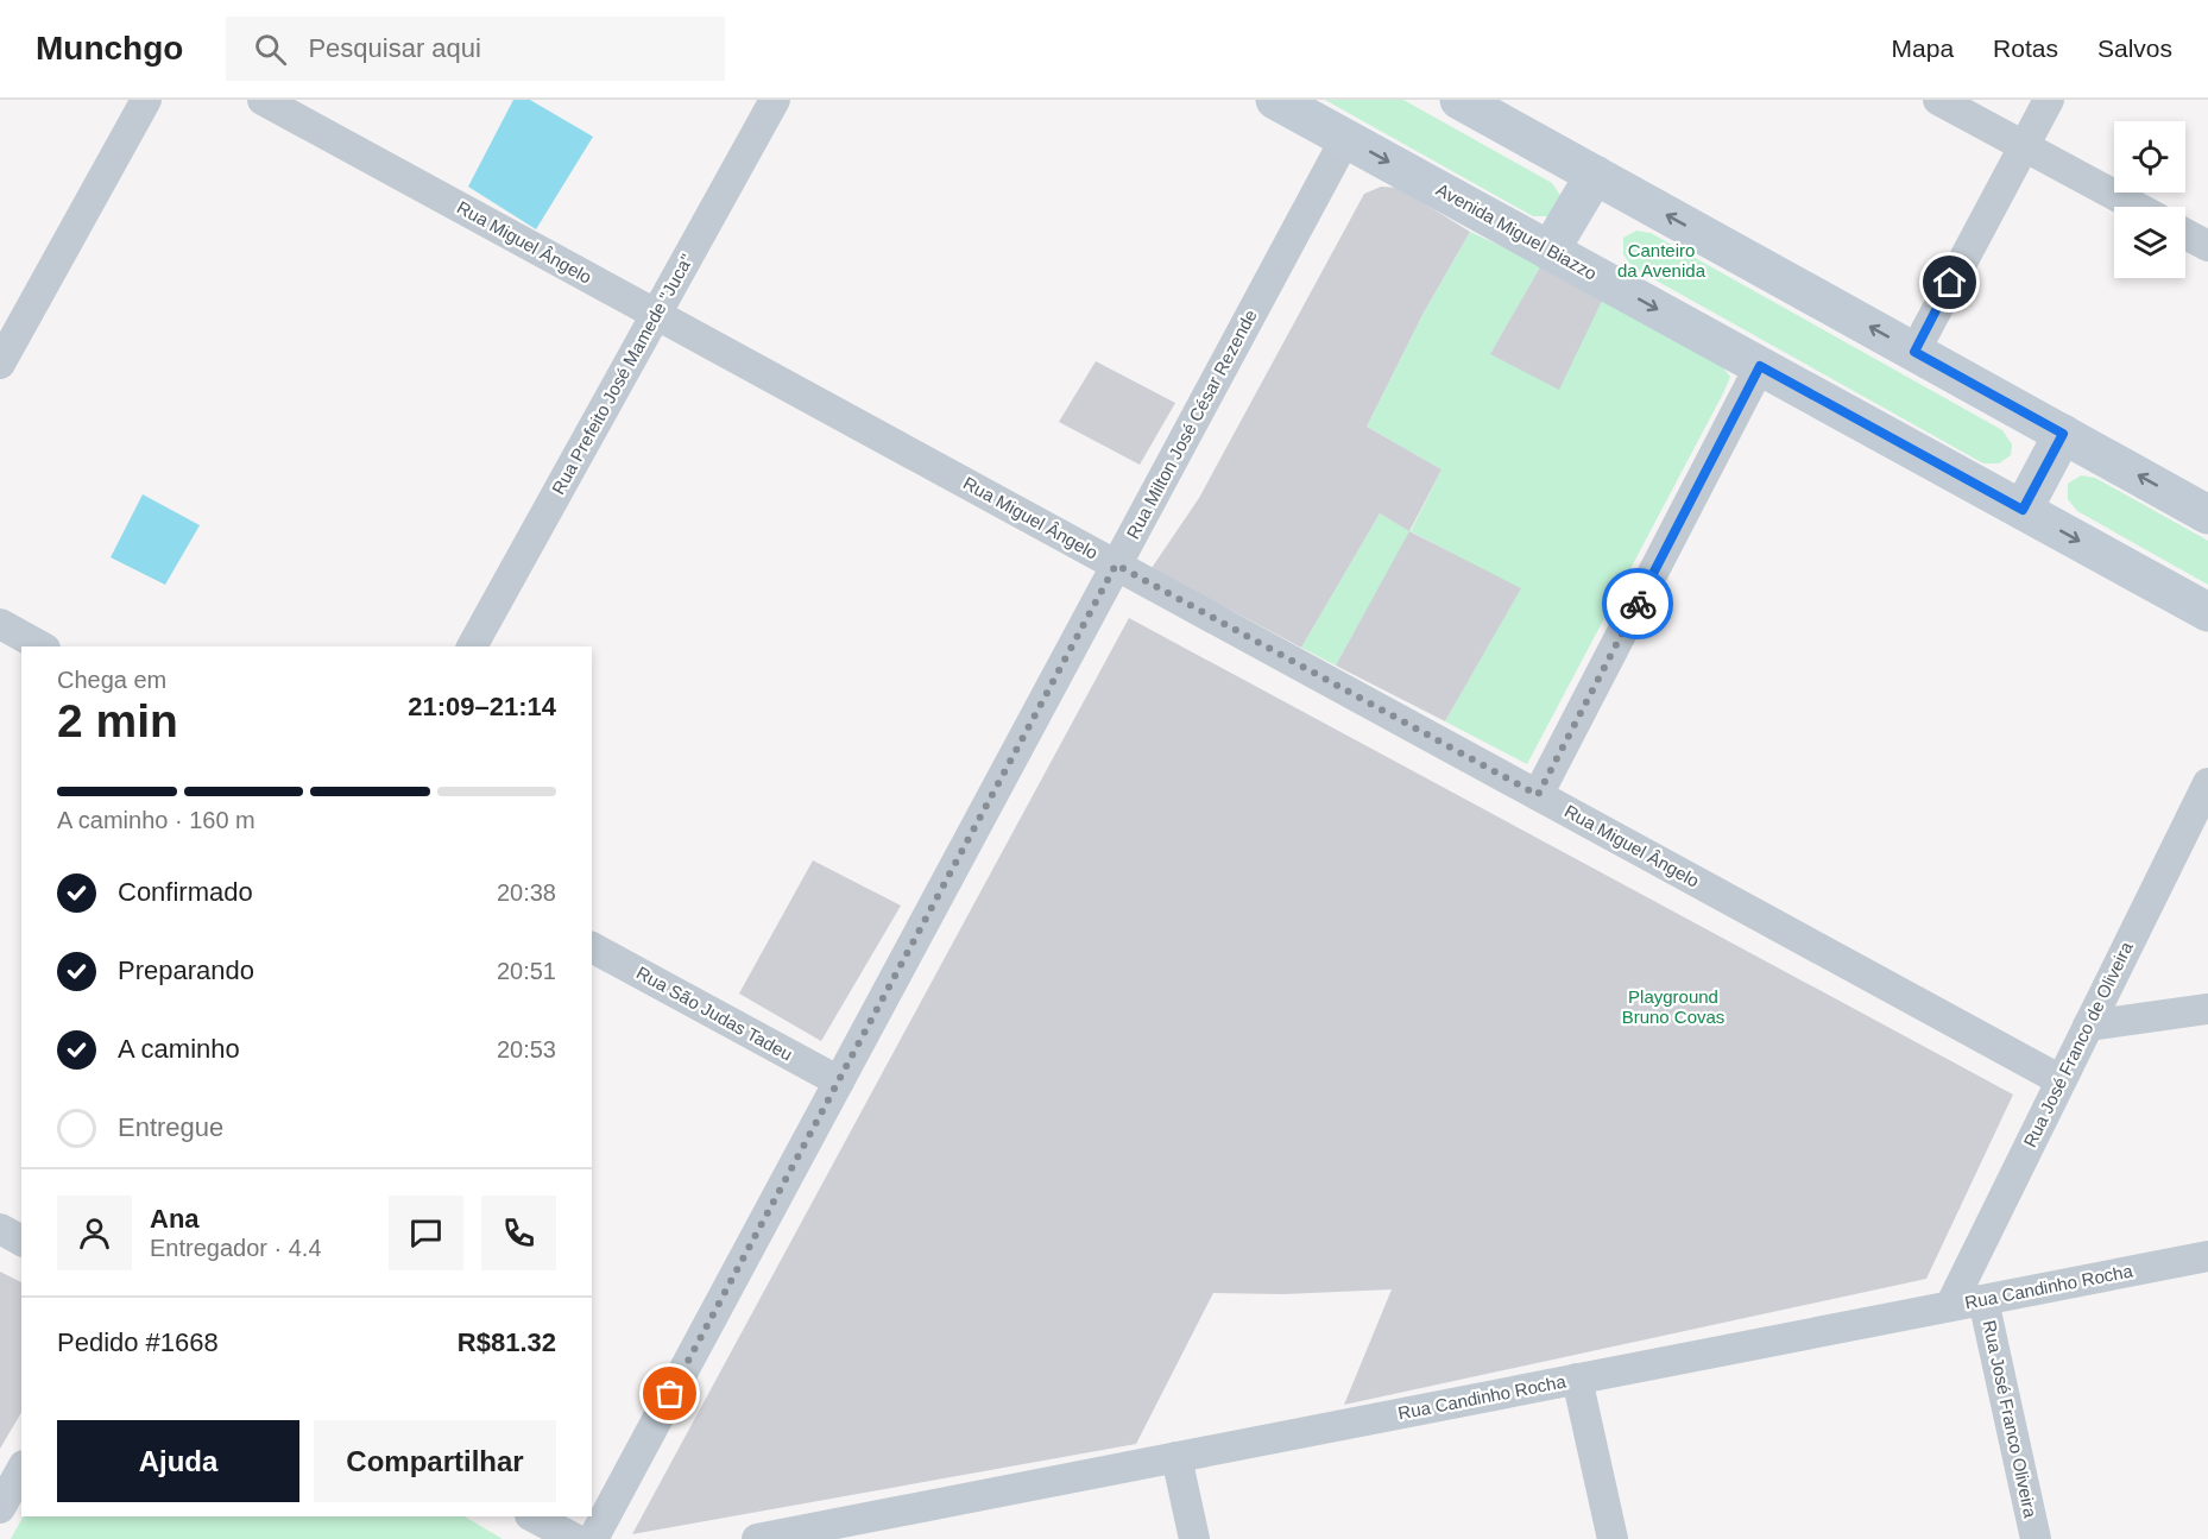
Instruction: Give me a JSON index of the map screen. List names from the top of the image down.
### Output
{
  "streets": {
    "street": [
      "Avenida Miguel Biazzo",
      "Rua Miguel Ângelo",
      "Rua Prefeito José Mamede \"Juca\"",
      "Rua Milton José César Rezende",
      "Rua São Judas Tadeu",
      "Rua José Franco de Oliveira",
      "Rua Candinho Rocha",
      "Rua José Franco Oliveira"
    ]
  },
  "crossings": [
    ["Avenida Miguel Biazzo", "Rua Milton José César Rezende"],
    ["Rua Miguel Ângelo", "Rua Prefeito José Mamede \"Juca\""],
    ["Rua Miguel Ângelo", "Rua Milton José César Rezende"],
    ["Rua Miguel Ângelo", "Rua José Franco de Oliveira"],
    ["Rua Milton José César Rezende", "Rua São Judas Tadeu"],
    ["Rua José Franco de Oliveira", "Rua Candinho Rocha"],
    ["Rua Candinho Rocha", "Rua José Franco Oliveira"]
  ],
  "parks": ["Canteiro da Avenida", "Playground Bruno Covas"],
  "page": {
    "header": "Munchgo",
    "search": "Pesquisar aqui",
    "nav": ["Mapa", "Rotas", "Salvos"],
    "heading": ["2 min", "Chega em", "21:09–21:14"],
    "panel": [
      "Ana",
      "Entregador · 4.4",
      "Pedido #1668",
      "R$81.32"
    ],
    "bar": "A caminho · 160 m",
    "list": [
      ["Confirmado", "20:38"],
      ["Preparando", "20:51"],
      ["A caminho", "20:53"],
      "Entregue"
    ],
    "buttons": ["Ajuda", "Compartilhar"]
  }
}
